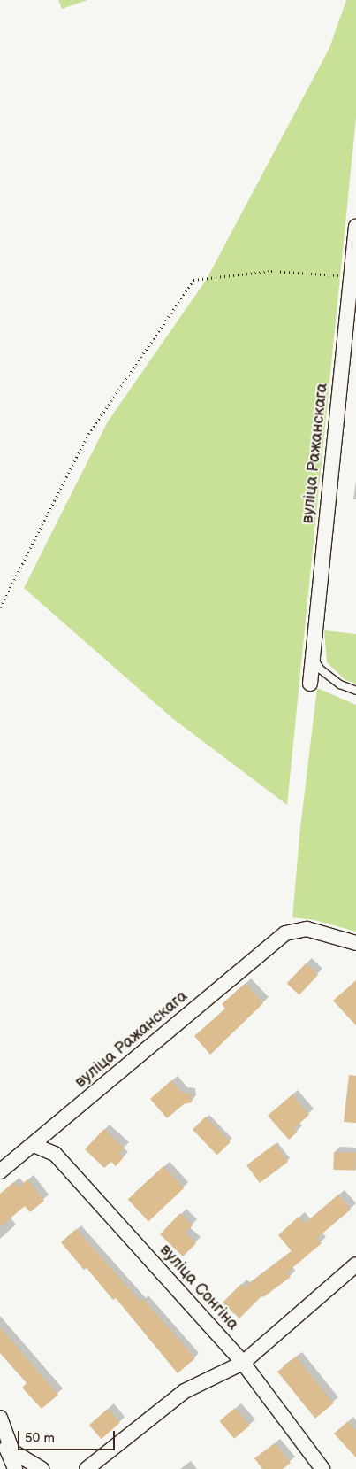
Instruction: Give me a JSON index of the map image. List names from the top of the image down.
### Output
{
  "streets": {
    "street": ["вуліца Ражанскага", "вуліца Сонгіна"]
  },
  "crossings": [
    ["вуліца Ражанскага", "вуліца Сонгіна"]
  ],
  "scale_bar": "50 m"
}
